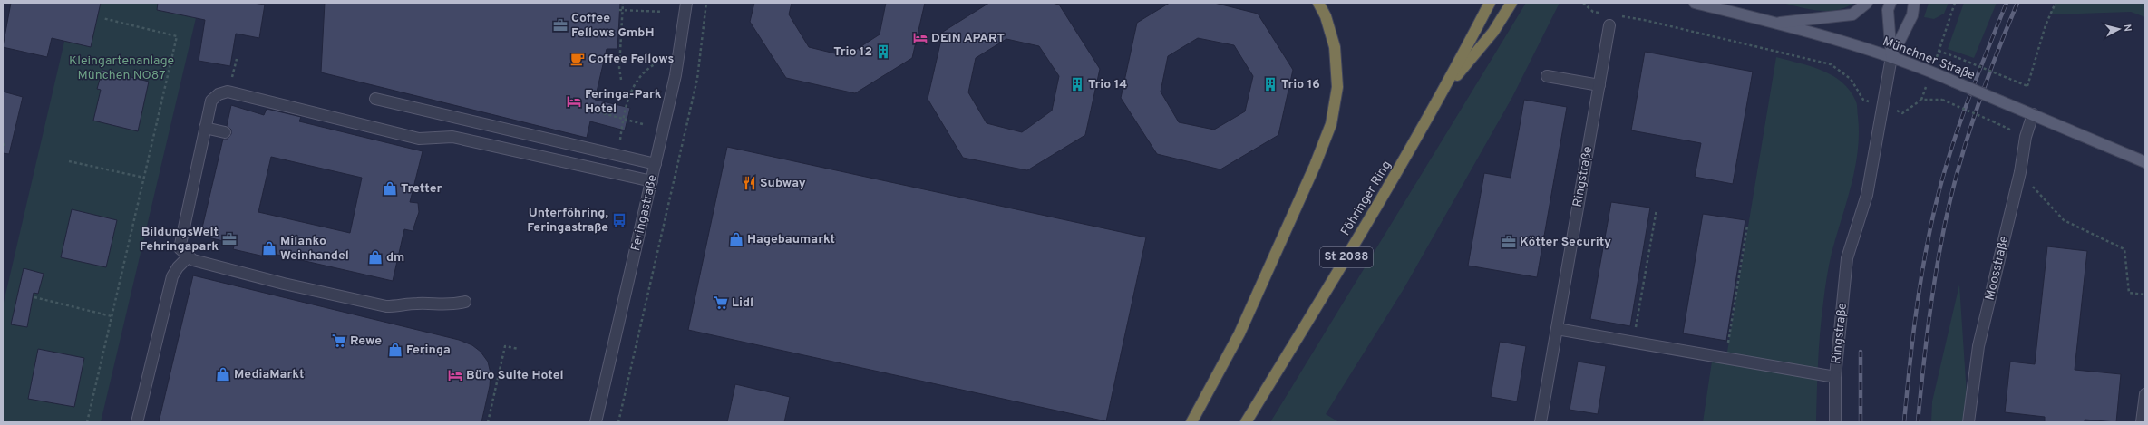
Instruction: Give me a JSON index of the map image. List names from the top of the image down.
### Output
{
  "streets": {
    "highway": ["Föhringer Ring", "St 2088"],
    "main road": ["Münchner Straße"],
    "street": ["Ringstraße", "Feringastraße", "Moosstraße"]
  },
  "crossings": [
    ["Münchner Straße", "Ringstraße"],
    ["Münchner Straße", "Moosstraße"]
  ],
  "parks": ["Kleingartenanlage München NO87"],
  "places": {
    "office": ["Coffee Fellows GmbH", "BildungsWelt Fehringapark", "Kötter Security"],
    "hotel": ["DEIN APART", "Feringa-Park Hotel", "Büro Suite Hotel"],
    "building": ["Trio 12", "Trio 14", "Trio 16"],
    "cafe": ["Coffee Fellows"],
    "restaurant": ["Subway"],
    "shop": [
      "Tretter",
      "Hagebaumarkt",
      "Milanko Weinhandel",
      "dm",
      "Feringa",
      "MediaMarkt"
    ],
    "bus stop": ["Unterföhring, Feringastraße"],
    "supermarket": ["Lidl", "Rewe"]
  },
  "north": "right"
}
